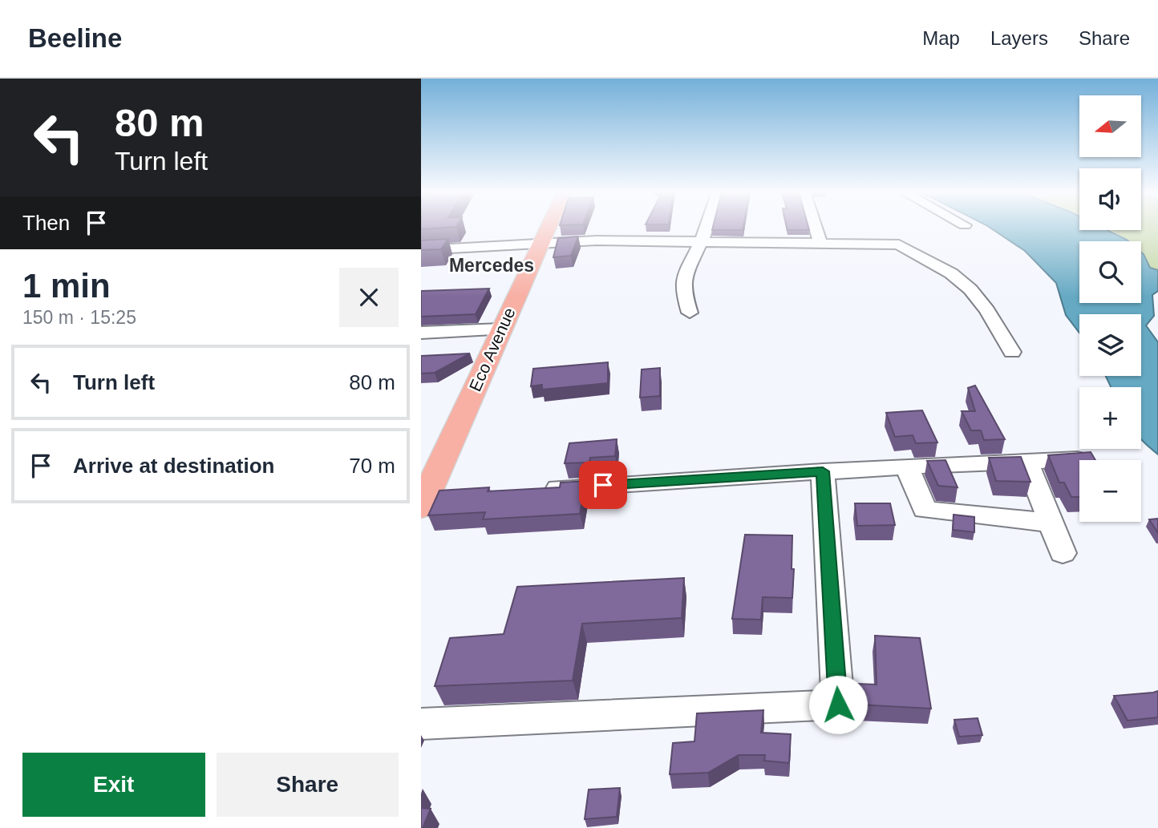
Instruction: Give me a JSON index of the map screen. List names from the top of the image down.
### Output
{
  "streets": {
    "main road": ["Eco Avenue"]
  },
  "districts": ["Mercedes"],
  "north": "left",
  "page": {
    "header": "Beeline",
    "nav": ["Map", "Layers", "Share"],
    "turn": ["80 m", "Turn left"],
    "map_buttons": ["+", "−"],
    "then": "Then",
    "heading": ["1 min", "150 m · 15:25"],
    "list": [
      {
        "name": "Turn left",
        "value": "80 m"
      },
      {
        "name": "Arrive at destination",
        "value": "70 m"
      }
    ],
    "buttons": ["Exit", "Share"]
  }
}
